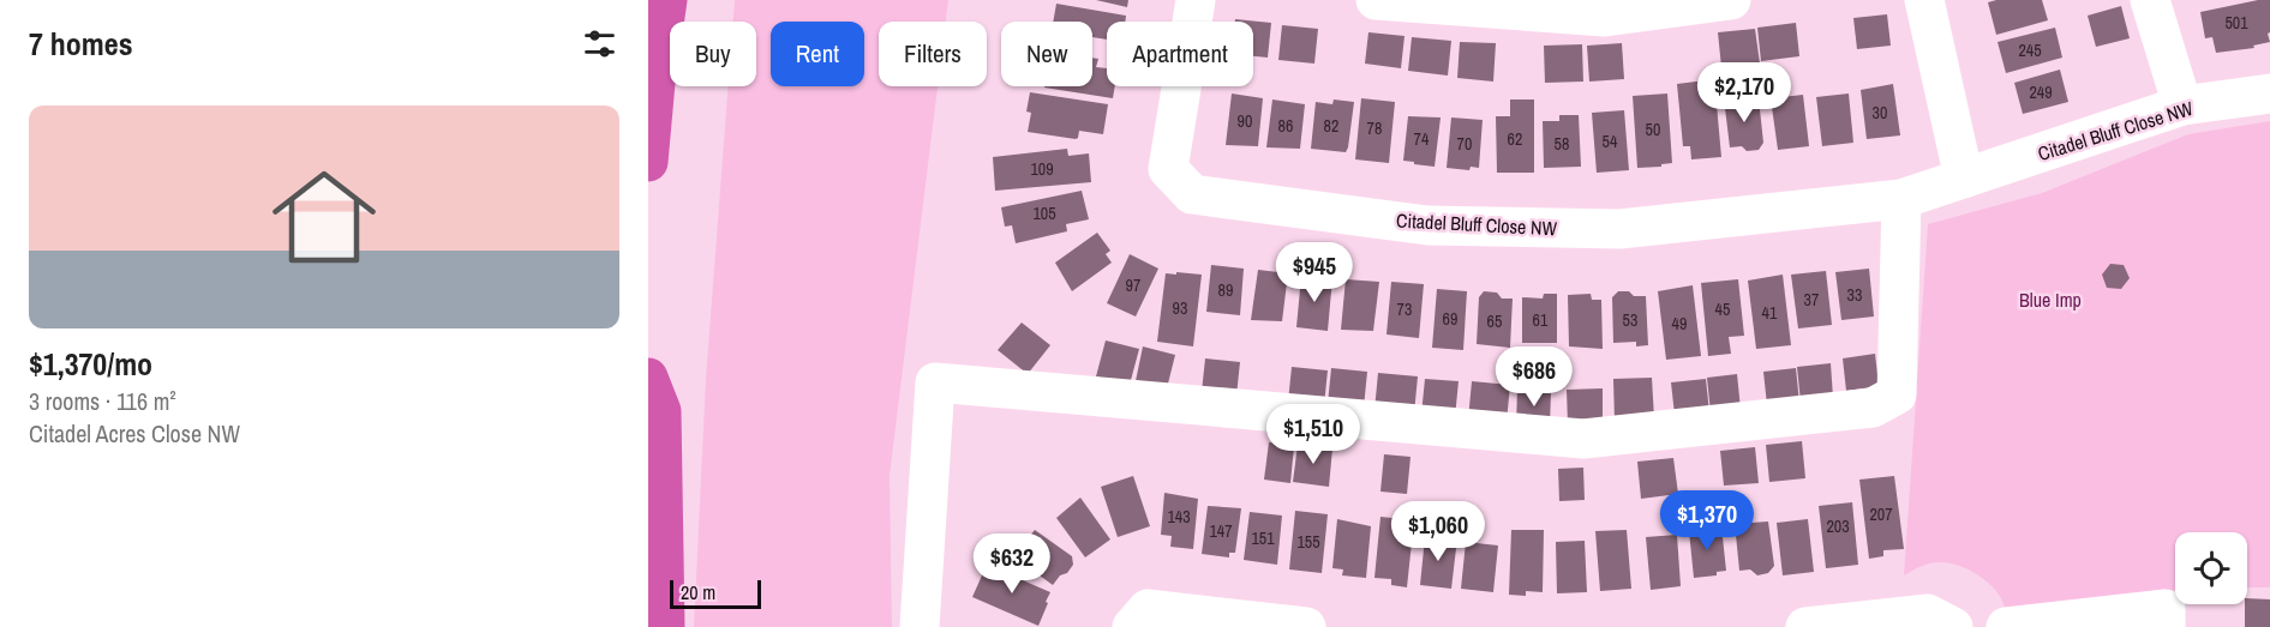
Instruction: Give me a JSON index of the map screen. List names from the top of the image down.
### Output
{
  "streets": {
    "street": ["Citadel Bluff Close NW"]
  },
  "parks": ["Blue Imp"],
  "house_numbers": [
    "501",
    "245",
    "249",
    "30",
    "90",
    "86",
    "82",
    "78",
    "50",
    "74",
    "62",
    "54",
    "70",
    "58",
    "109",
    "105",
    "97",
    "89",
    "33",
    "37",
    "93",
    "73",
    "45",
    "41",
    "69",
    "61",
    "53",
    "65",
    "49",
    "207",
    "143",
    "203",
    "147",
    "151",
    "155"
  ],
  "scale_bar": "20 m",
  "page": {
    "heading": "7 homes",
    "chip": [
      "Buy",
      "Rent",
      "Filters",
      "New",
      "Apartment"
    ],
    "price": [
      "$2,170",
      "$945",
      "$686",
      "$1,510",
      "$1,370",
      "$1,060",
      "$632"
    ],
    "list": [
      {
        "name": "$1,370/mo",
        "note": "3 rooms · 116 m² · Citadel Acres Close NW"
      }
    ],
    "scale": "20 m"
  }
}
